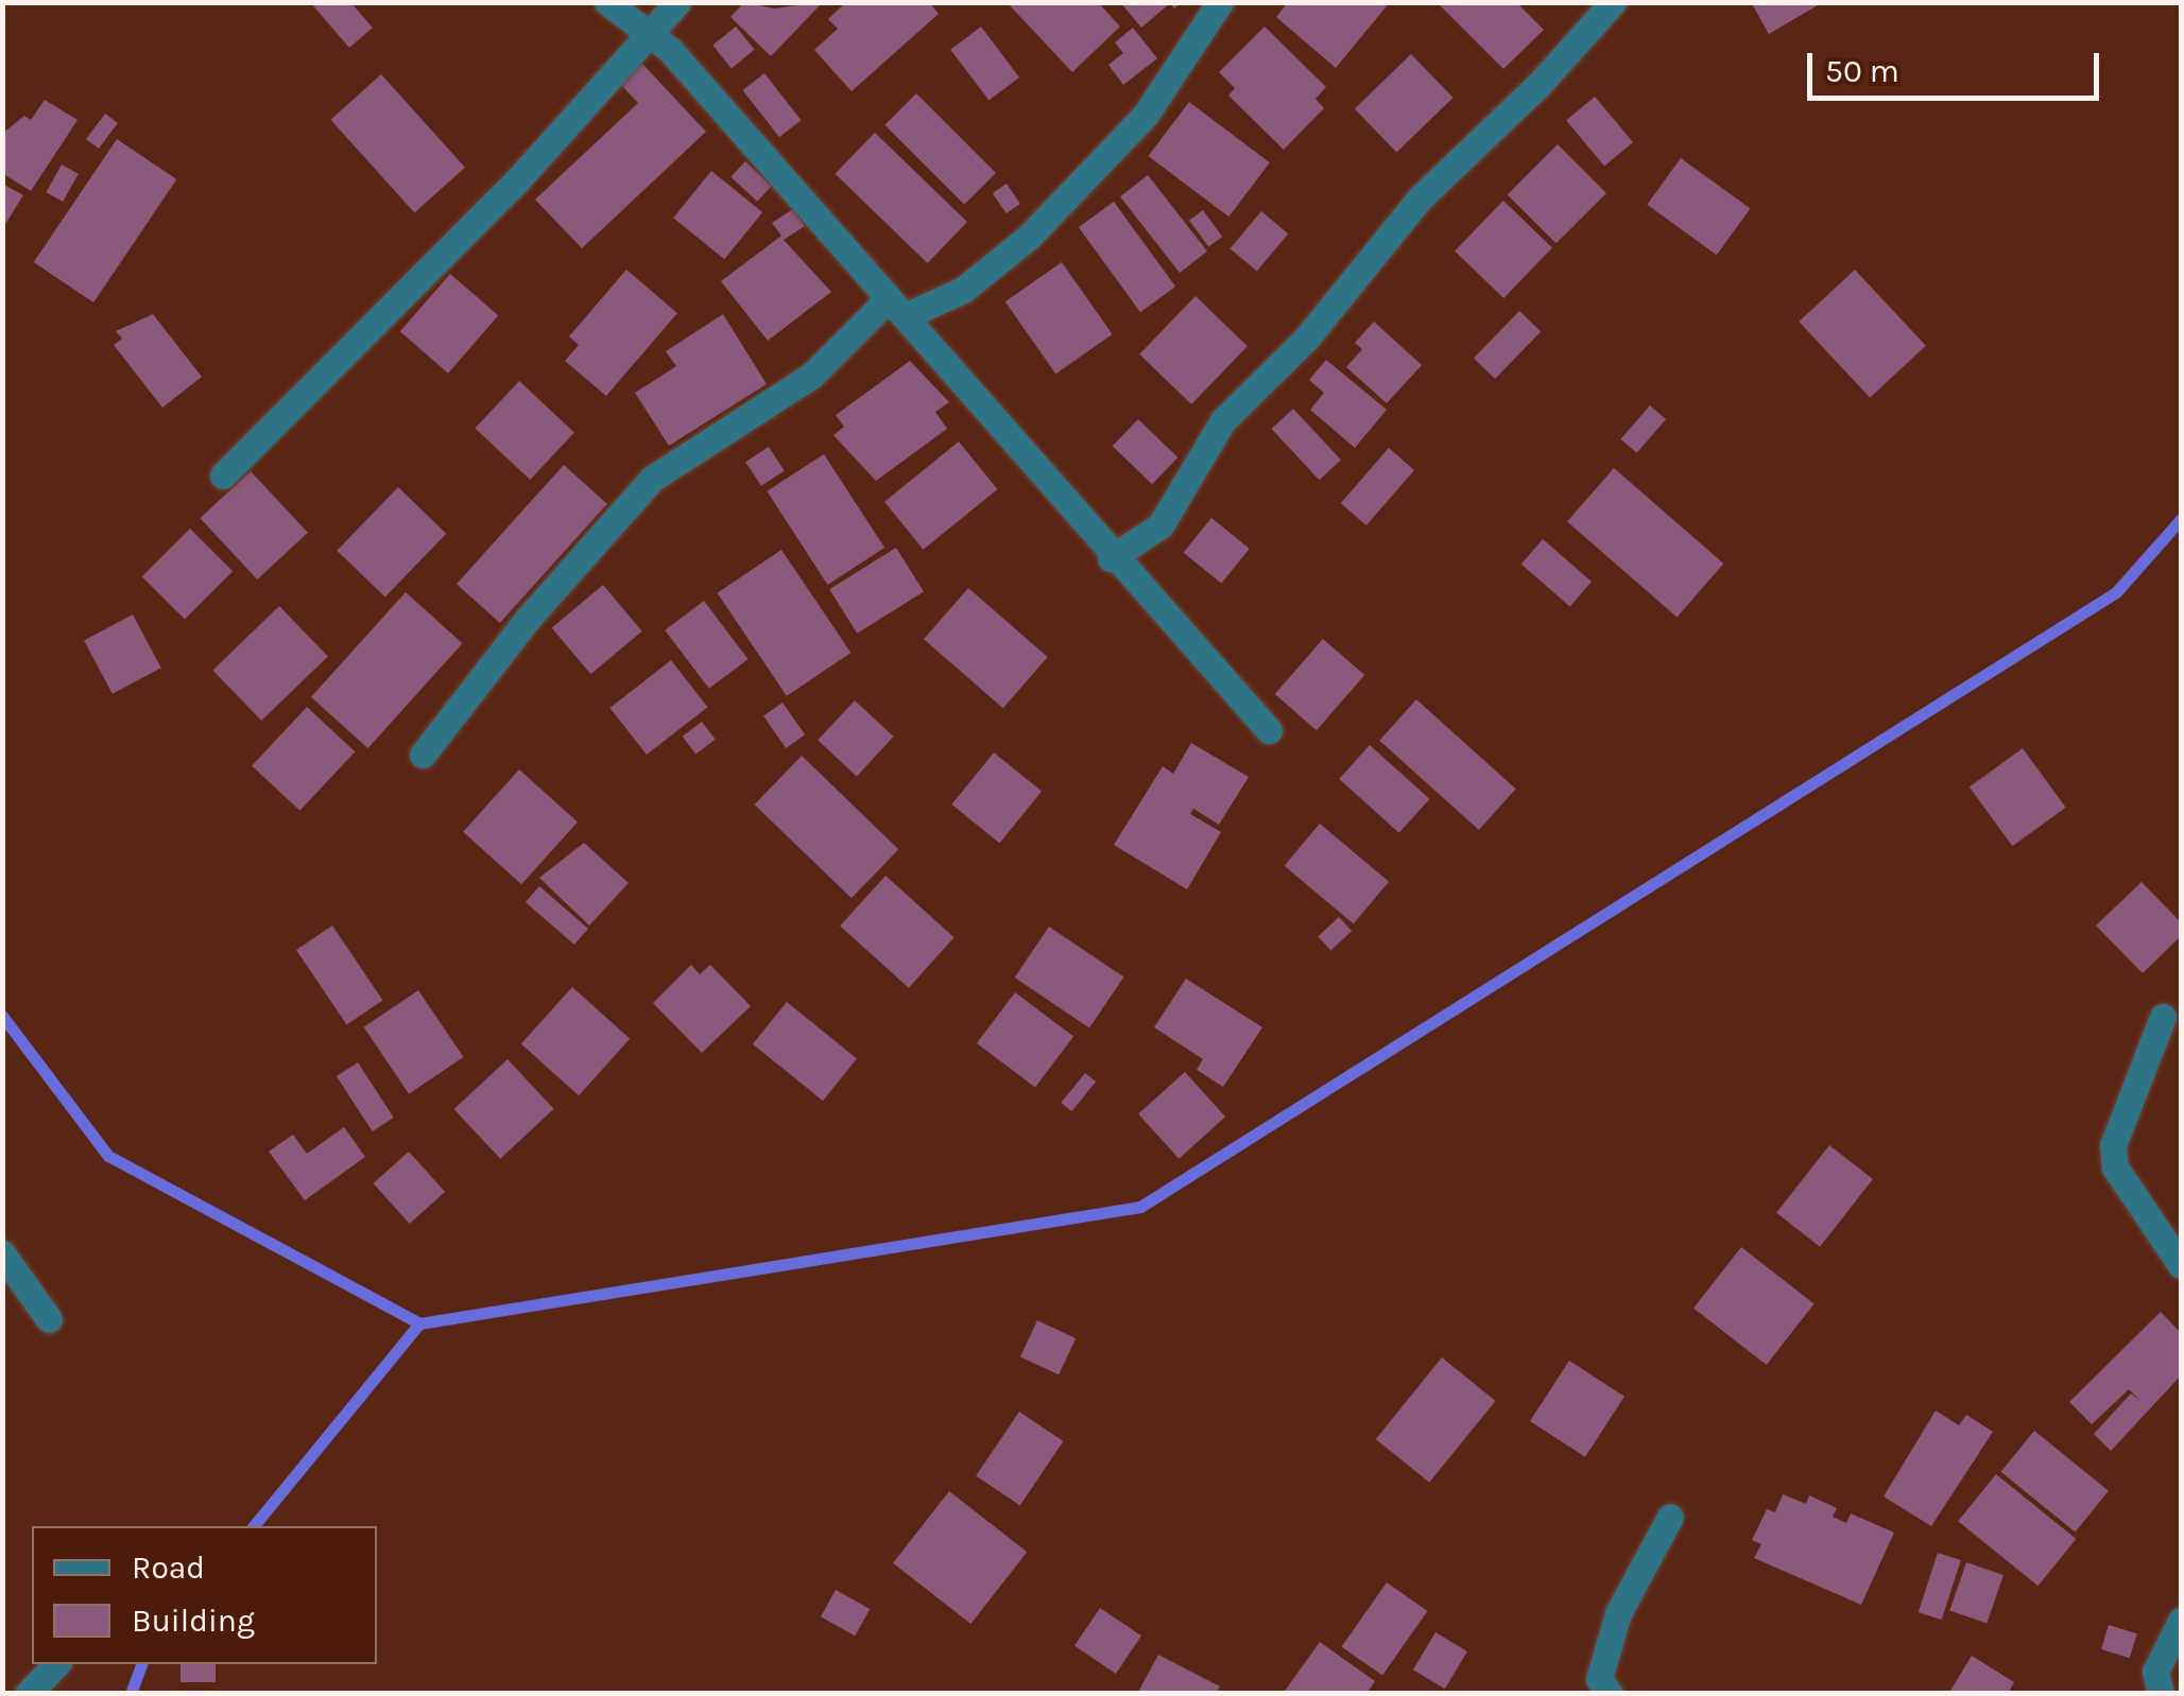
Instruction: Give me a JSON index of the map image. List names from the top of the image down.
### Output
{
  "legend": ["Road", "Building"],
  "scale_bar": "50 m"
}
